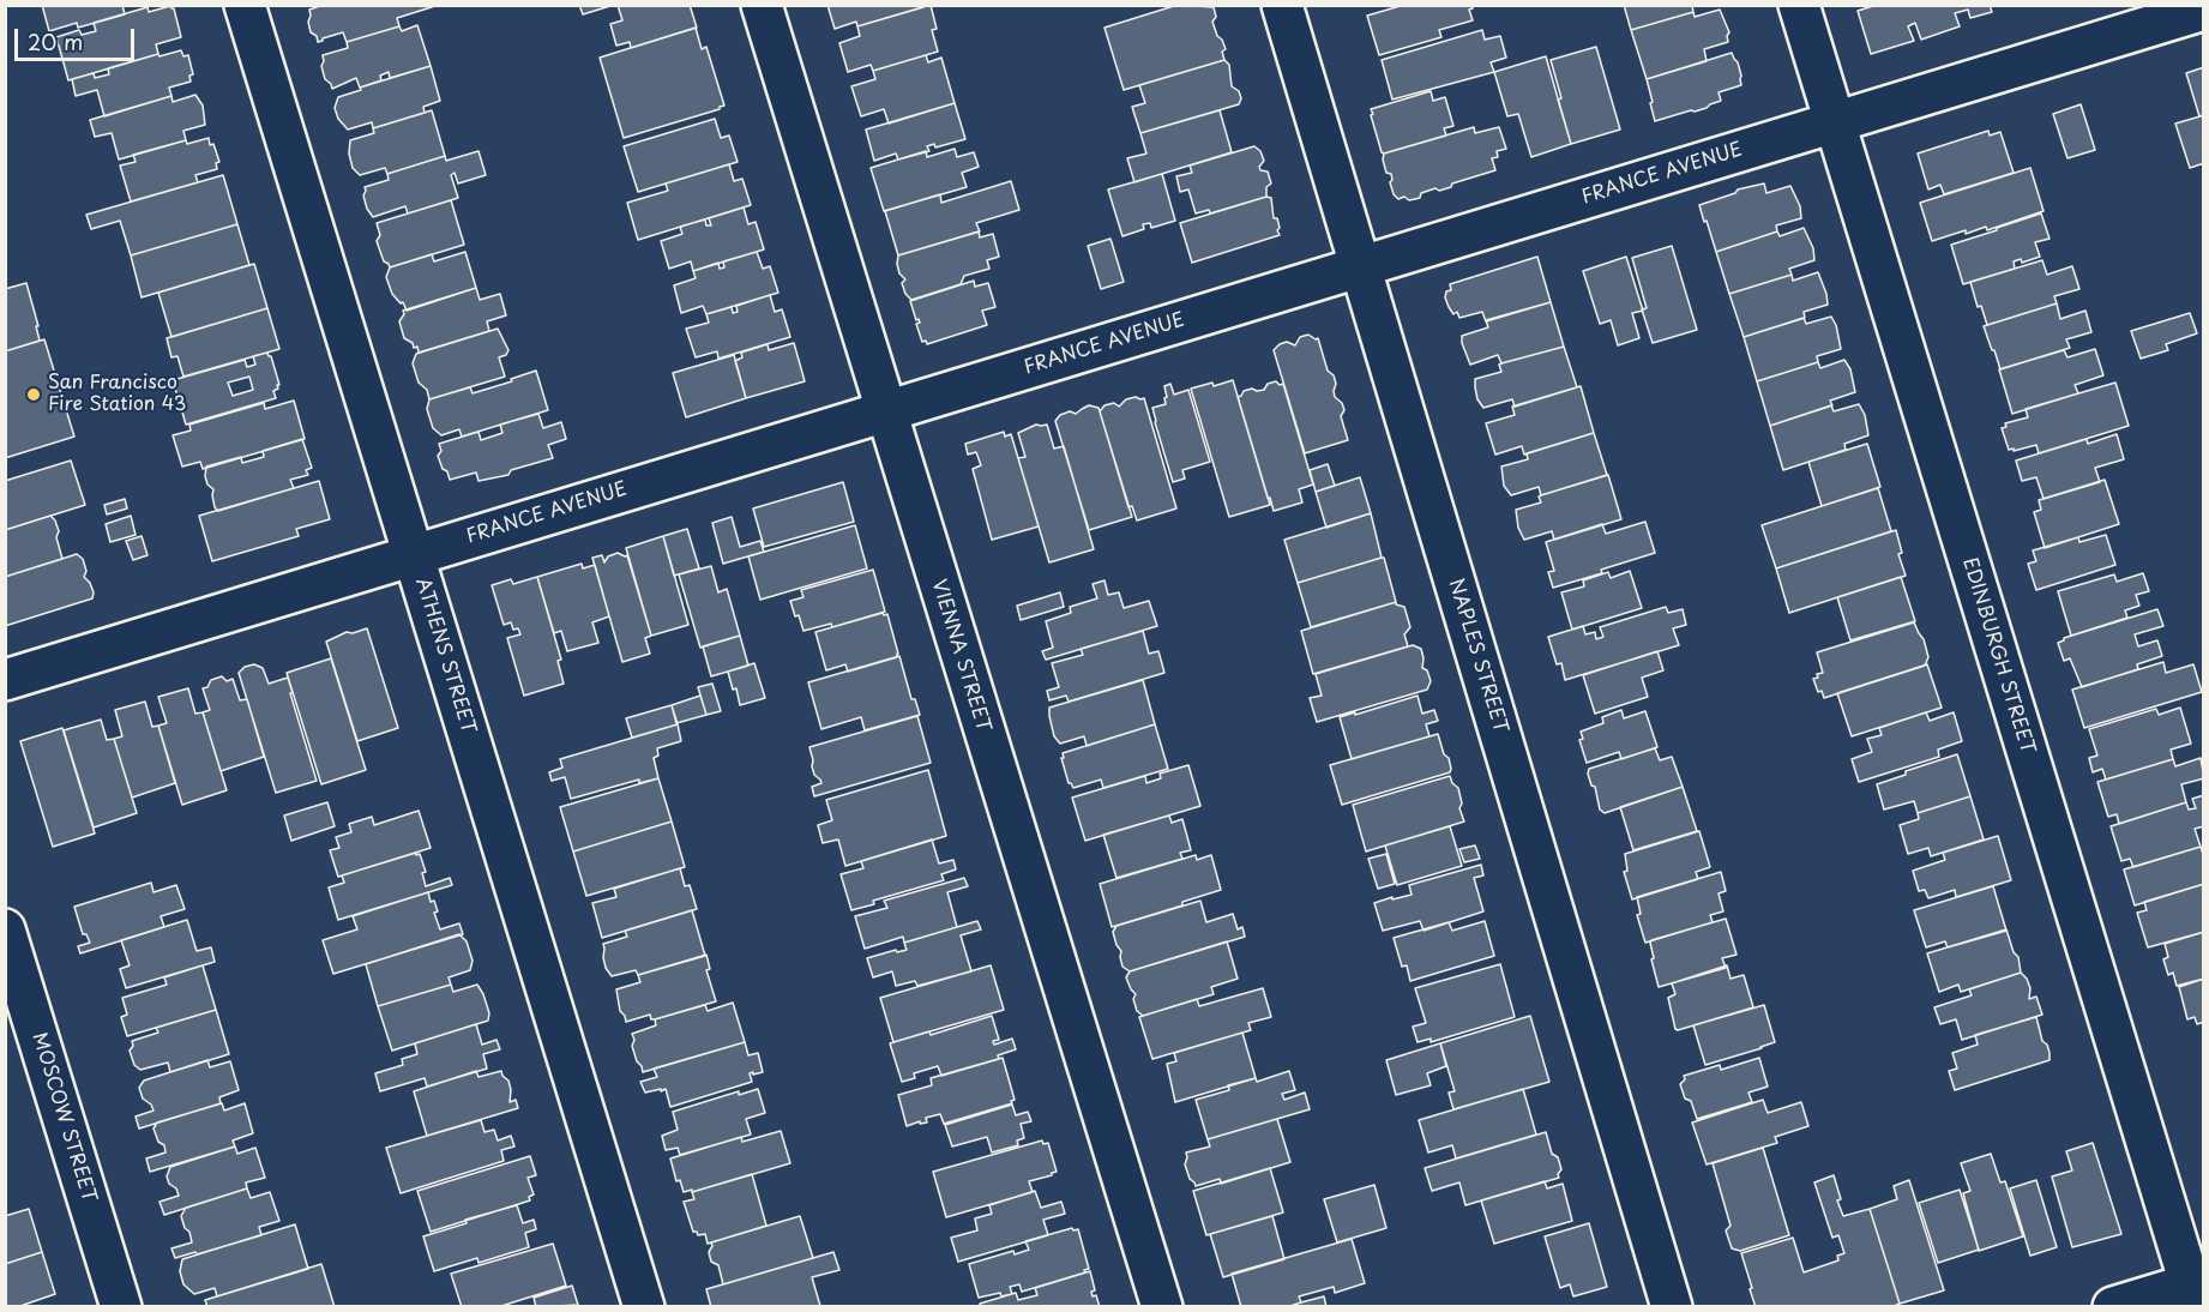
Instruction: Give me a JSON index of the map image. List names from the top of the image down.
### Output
{
  "streets": {
    "street": [
      "FRANCE AVENUE",
      "ATHENS STREET",
      "VIENNA STREET",
      "NAPLES STREET",
      "EDINBURGH STREET",
      "MOSCOW STREET"
    ]
  },
  "crossings": [
    ["FRANCE AVENUE", "ATHENS STREET"],
    ["FRANCE AVENUE", "VIENNA STREET"],
    ["FRANCE AVENUE", "NAPLES STREET"],
    ["FRANCE AVENUE", "EDINBURGH STREET"]
  ],
  "places": ["San Francisco Fire Station 43"],
  "scale_bar": "20 m"
}
